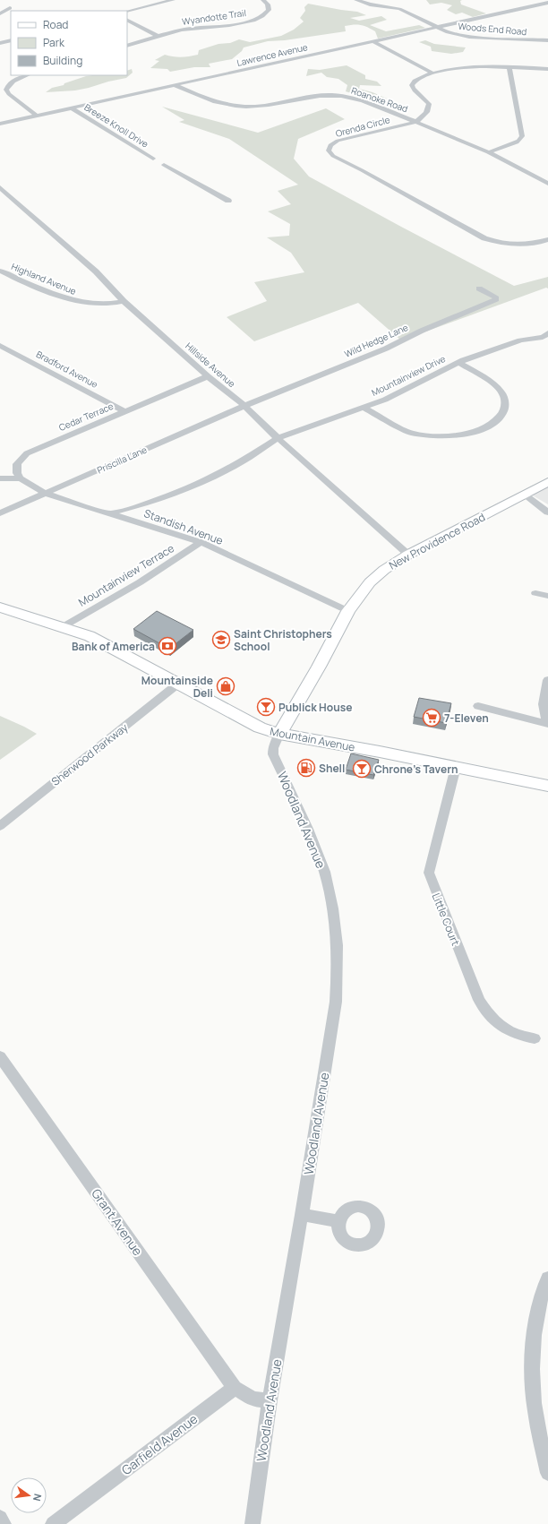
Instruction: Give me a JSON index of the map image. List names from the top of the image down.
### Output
{
  "streets": {
    "street": [
      "Wyandotte Trail",
      "Woods End Road",
      "Lawrence Avenue",
      "Roanoke Road",
      "Breeze Knoll Drive",
      "Orenda Circle",
      "Highland Avenue",
      "Wild Hedge Lane",
      "Hillside Avenue",
      "Bradford Avenue",
      "Mountainview Drive",
      "Cedar Terrace",
      "Priscilla Lane",
      "Standish Avenue",
      "New Providence Road",
      "Mountainview Terrace",
      "Mountain Avenue",
      "Sherwood Parkway",
      "Woodland Avenue",
      "Little Court",
      "Grant Avenue",
      "Garfield Avenue"
    ]
  },
  "crossings": [
    ["Woods End Road", "Lawrence Avenue"],
    ["Lawrence Avenue", "Roanoke Road"],
    ["Lawrence Avenue", "Breeze Knoll Drive"],
    ["Roanoke Road", "Orenda Circle"],
    ["Highland Avenue", "Hillside Avenue"],
    ["Wild Hedge Lane", "Hillside Avenue"],
    ["Wild Hedge Lane", "Priscilla Lane"],
    ["Hillside Avenue", "Mountainview Drive"],
    ["Hillside Avenue", "Cedar Terrace"],
    ["Hillside Avenue", "Priscilla Lane"],
    ["Hillside Avenue", "New Providence Road"],
    ["Bradford Avenue", "Cedar Terrace"],
    ["Mountainview Drive", "Standish Avenue"],
    ["Priscilla Lane", "Standish Avenue"],
    ["Standish Avenue", "New Providence Road"],
    ["Standish Avenue", "Mountainview Terrace"],
    ["New Providence Road", "Mountain Avenue"],
    ["New Providence Road", "Woodland Avenue"],
    ["Mountainview Terrace", "Mountain Avenue"],
    ["Mountain Avenue", "Sherwood Parkway"],
    ["Mountain Avenue", "Woodland Avenue"],
    ["Mountain Avenue", "Little Court"],
    ["Grant Avenue", "Garfield Avenue"]
  ],
  "places": {
    "school or university": ["Saint Christophers School"],
    "bank": ["Bank of America"],
    "shop": ["Mountainside Deli"],
    "bar": ["Publick House", "Chrone's Tavern"],
    "supermarket": ["7-Eleven"],
    "fuel station": ["Shell"]
  },
  "legend": ["Road", "Park", "Building"],
  "north": "right"
}
